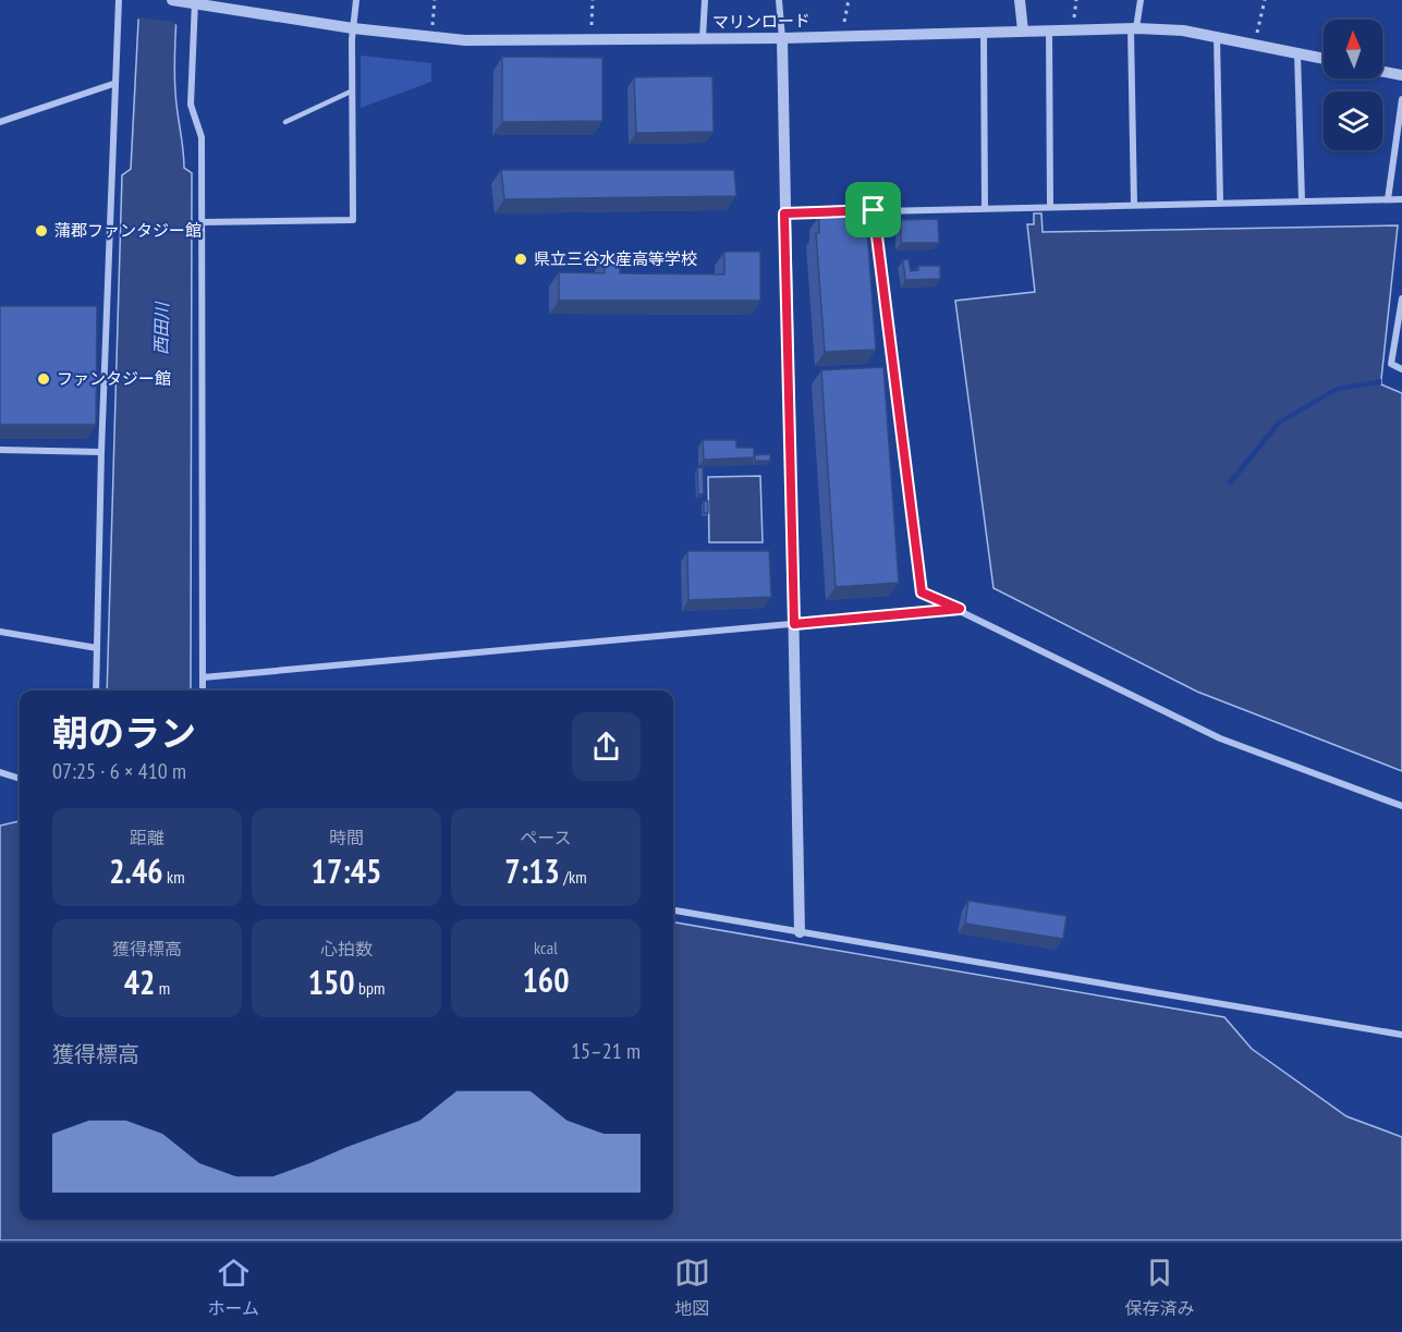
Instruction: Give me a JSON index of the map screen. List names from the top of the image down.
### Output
{
  "streets": {
    "street": ["マリンロード"]
  },
  "water": ["西田川"],
  "places": ["蒲郡ファンタジー館", "県立三谷水産高等学校", "ファンタジー館"],
  "north": "top",
  "page": {
    "heading": ["朝のラン", "07:25 · 6 × 410 m"],
    "stats": [
      ["距離", "2.46 km"],
      ["時間", "17:45"],
      ["ペース", "7:13 /km"],
      ["獲得標高", "42 m"],
      ["心拍数", "150 bpm"],
      ["kcal", "160"]
    ],
    "chart": ["獲得標高", "15–21 m"],
    "tabs": ["ホーム", "地図", "保存済み"]
  }
}
